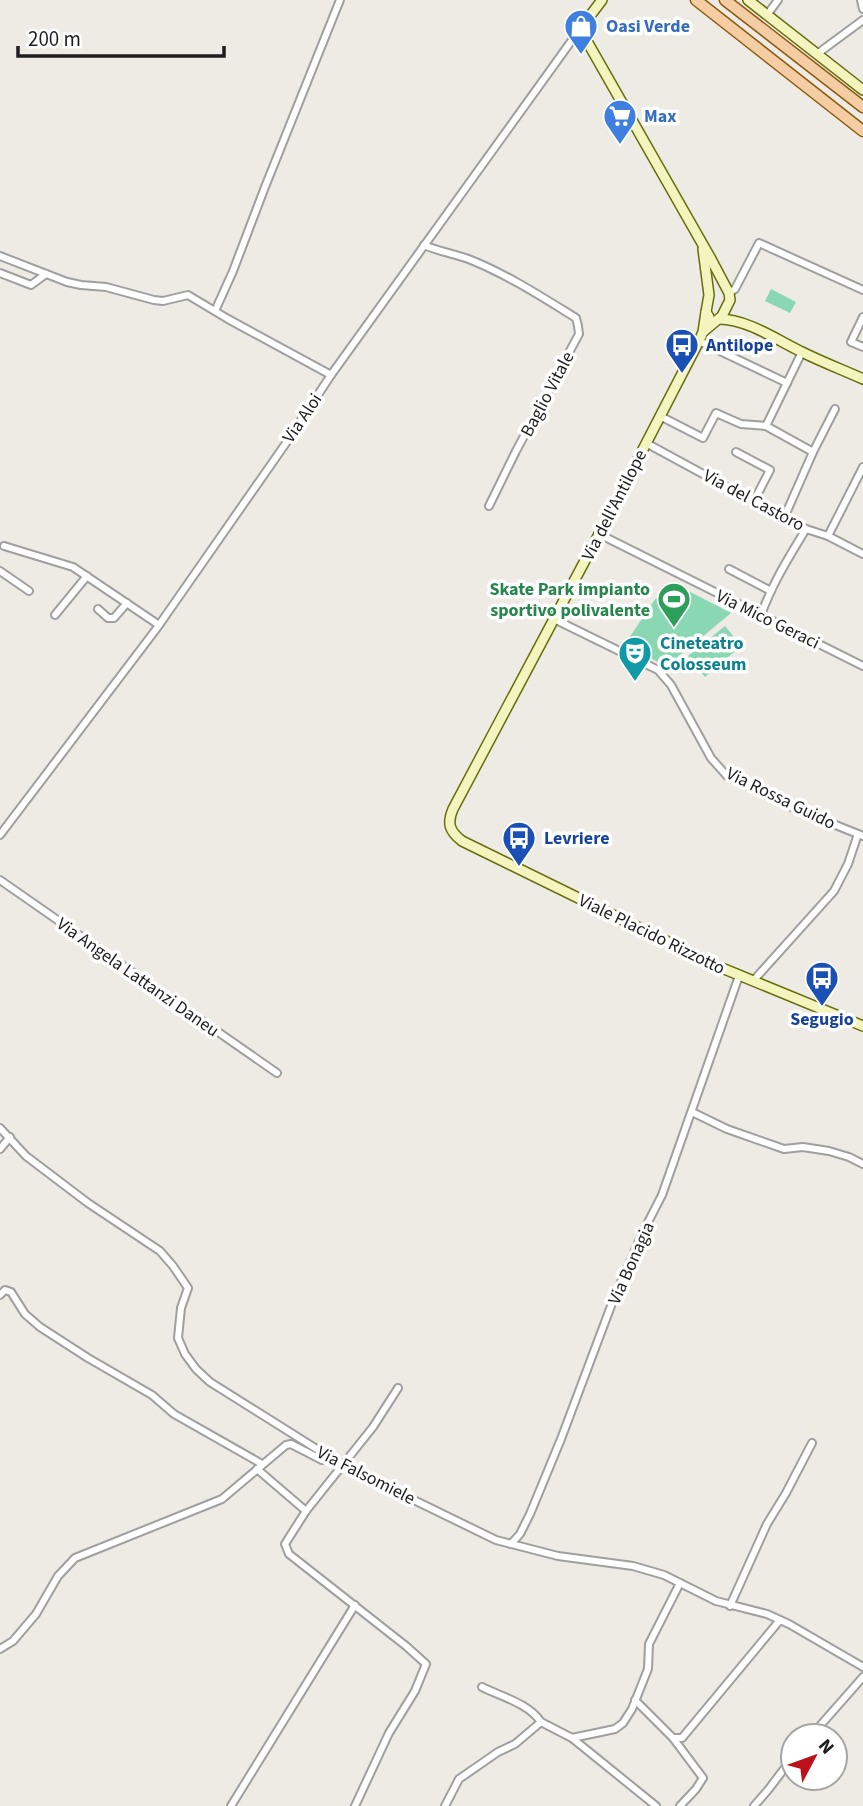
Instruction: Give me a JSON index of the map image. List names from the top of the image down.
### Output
{
  "streets": {
    "street": [
      "Baglio Vitale",
      "Via Aloi",
      "Via del Castoro",
      "Via dell'Antilope",
      "Via Mico Geraci",
      "Via Rossa Guido",
      "Viale Placido Rizzotto",
      "Via Angela Lattanzi Daneu",
      "Via Bonagia",
      "Via Falsomiele"
    ]
  },
  "crossings": [
    ["Baglio Vitale", "Via Aloi"],
    ["Via del Castoro", "Via dell'Antilope"],
    ["Via dell'Antilope", "Via Mico Geraci"],
    ["Via dell'Antilope", "Via Rossa Guido"],
    ["Via dell'Antilope", "Viale Placido Rizzotto"],
    ["Viale Placido Rizzotto", "Via Bonagia"],
    ["Via Bonagia", "Via Falsomiele"]
  ],
  "places": {
    "shop": ["Oasi Verde"],
    "supermarket": ["Max"],
    "bus stop": ["Antilope", "Levriere", "Segugio"],
    "sports": ["Skate Park impianto sportivo polivalente"],
    "theatre": ["Cineteatro Colosseum"]
  },
  "scale_bar": "200 m",
  "north": "top right"
}
